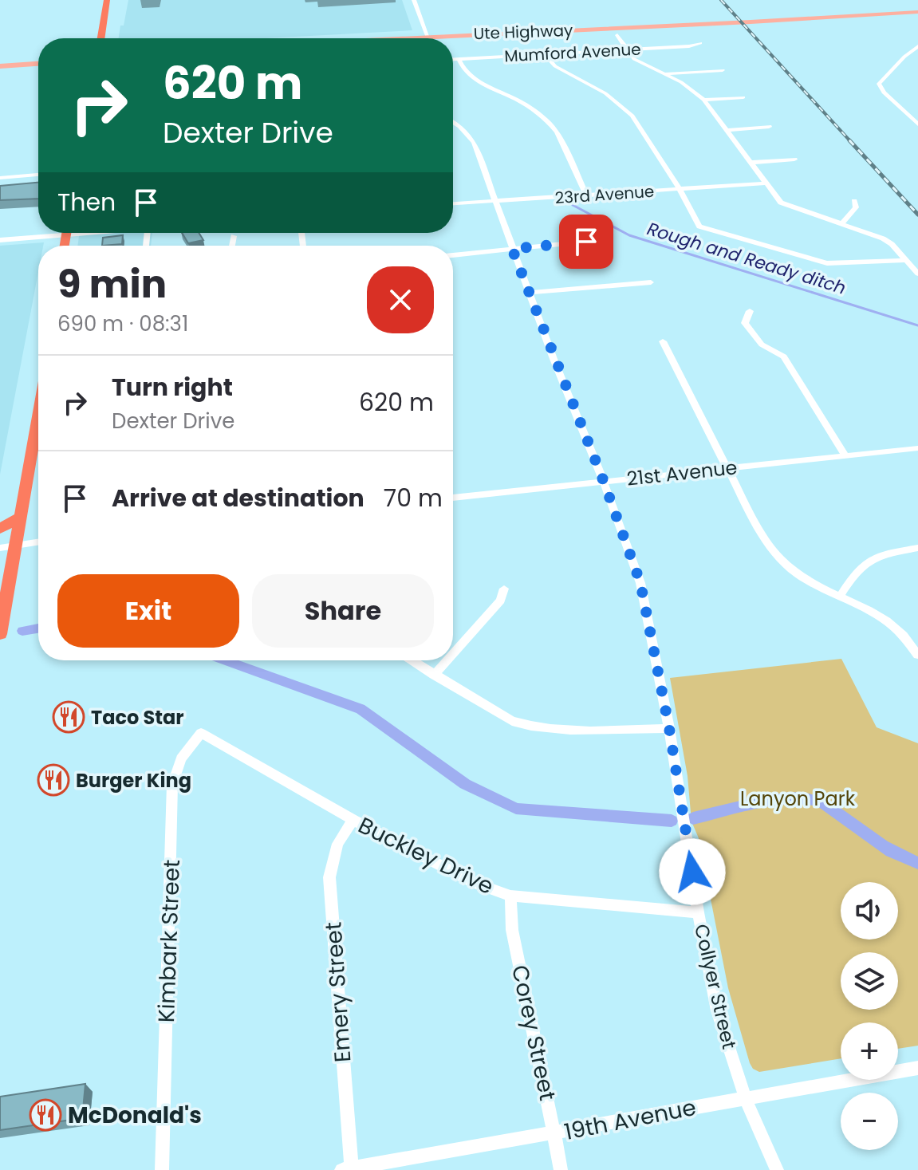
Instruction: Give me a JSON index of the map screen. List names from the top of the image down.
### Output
{
  "streets": {
    "main road": ["Ute Highway"],
    "street": [
      "Mumford Avenue",
      "23rd Avenue",
      "21st Avenue",
      "Buckley Drive",
      "Kimbark Street",
      "Collyer Street",
      "Emery Street",
      "Corey Street",
      "19th Avenue"
    ]
  },
  "crossings": [
    ["23rd Avenue", "Collyer Street"],
    ["21st Avenue", "Collyer Street"],
    ["Buckley Drive", "Kimbark Street"],
    ["Buckley Drive", "Collyer Street"],
    ["Buckley Drive", "Emery Street"],
    ["Buckley Drive", "Corey Street"],
    ["Collyer Street", "19th Avenue"],
    ["Emery Street", "19th Avenue"],
    ["Corey Street", "19th Avenue"]
  ],
  "water": ["Rough and Ready ditch"],
  "parks": ["Lanyon Park"],
  "places": {
    "restaurant": ["Taco Star", "Burger King", "McDonald's"]
  },
  "page": {
    "turn": ["620 m", "Dexter Drive"],
    "then": "Then",
    "heading": ["9 min", "690 m · 08:31"],
    "list": [
      {
        "name": "Turn right",
        "note": "Dexter Drive",
        "value": "620 m"
      },
      {
        "name": "Arrive at destination",
        "value": "70 m"
      }
    ],
    "buttons": ["Exit", "Share"],
    "map_buttons": ["+", "−"]
  }
}
